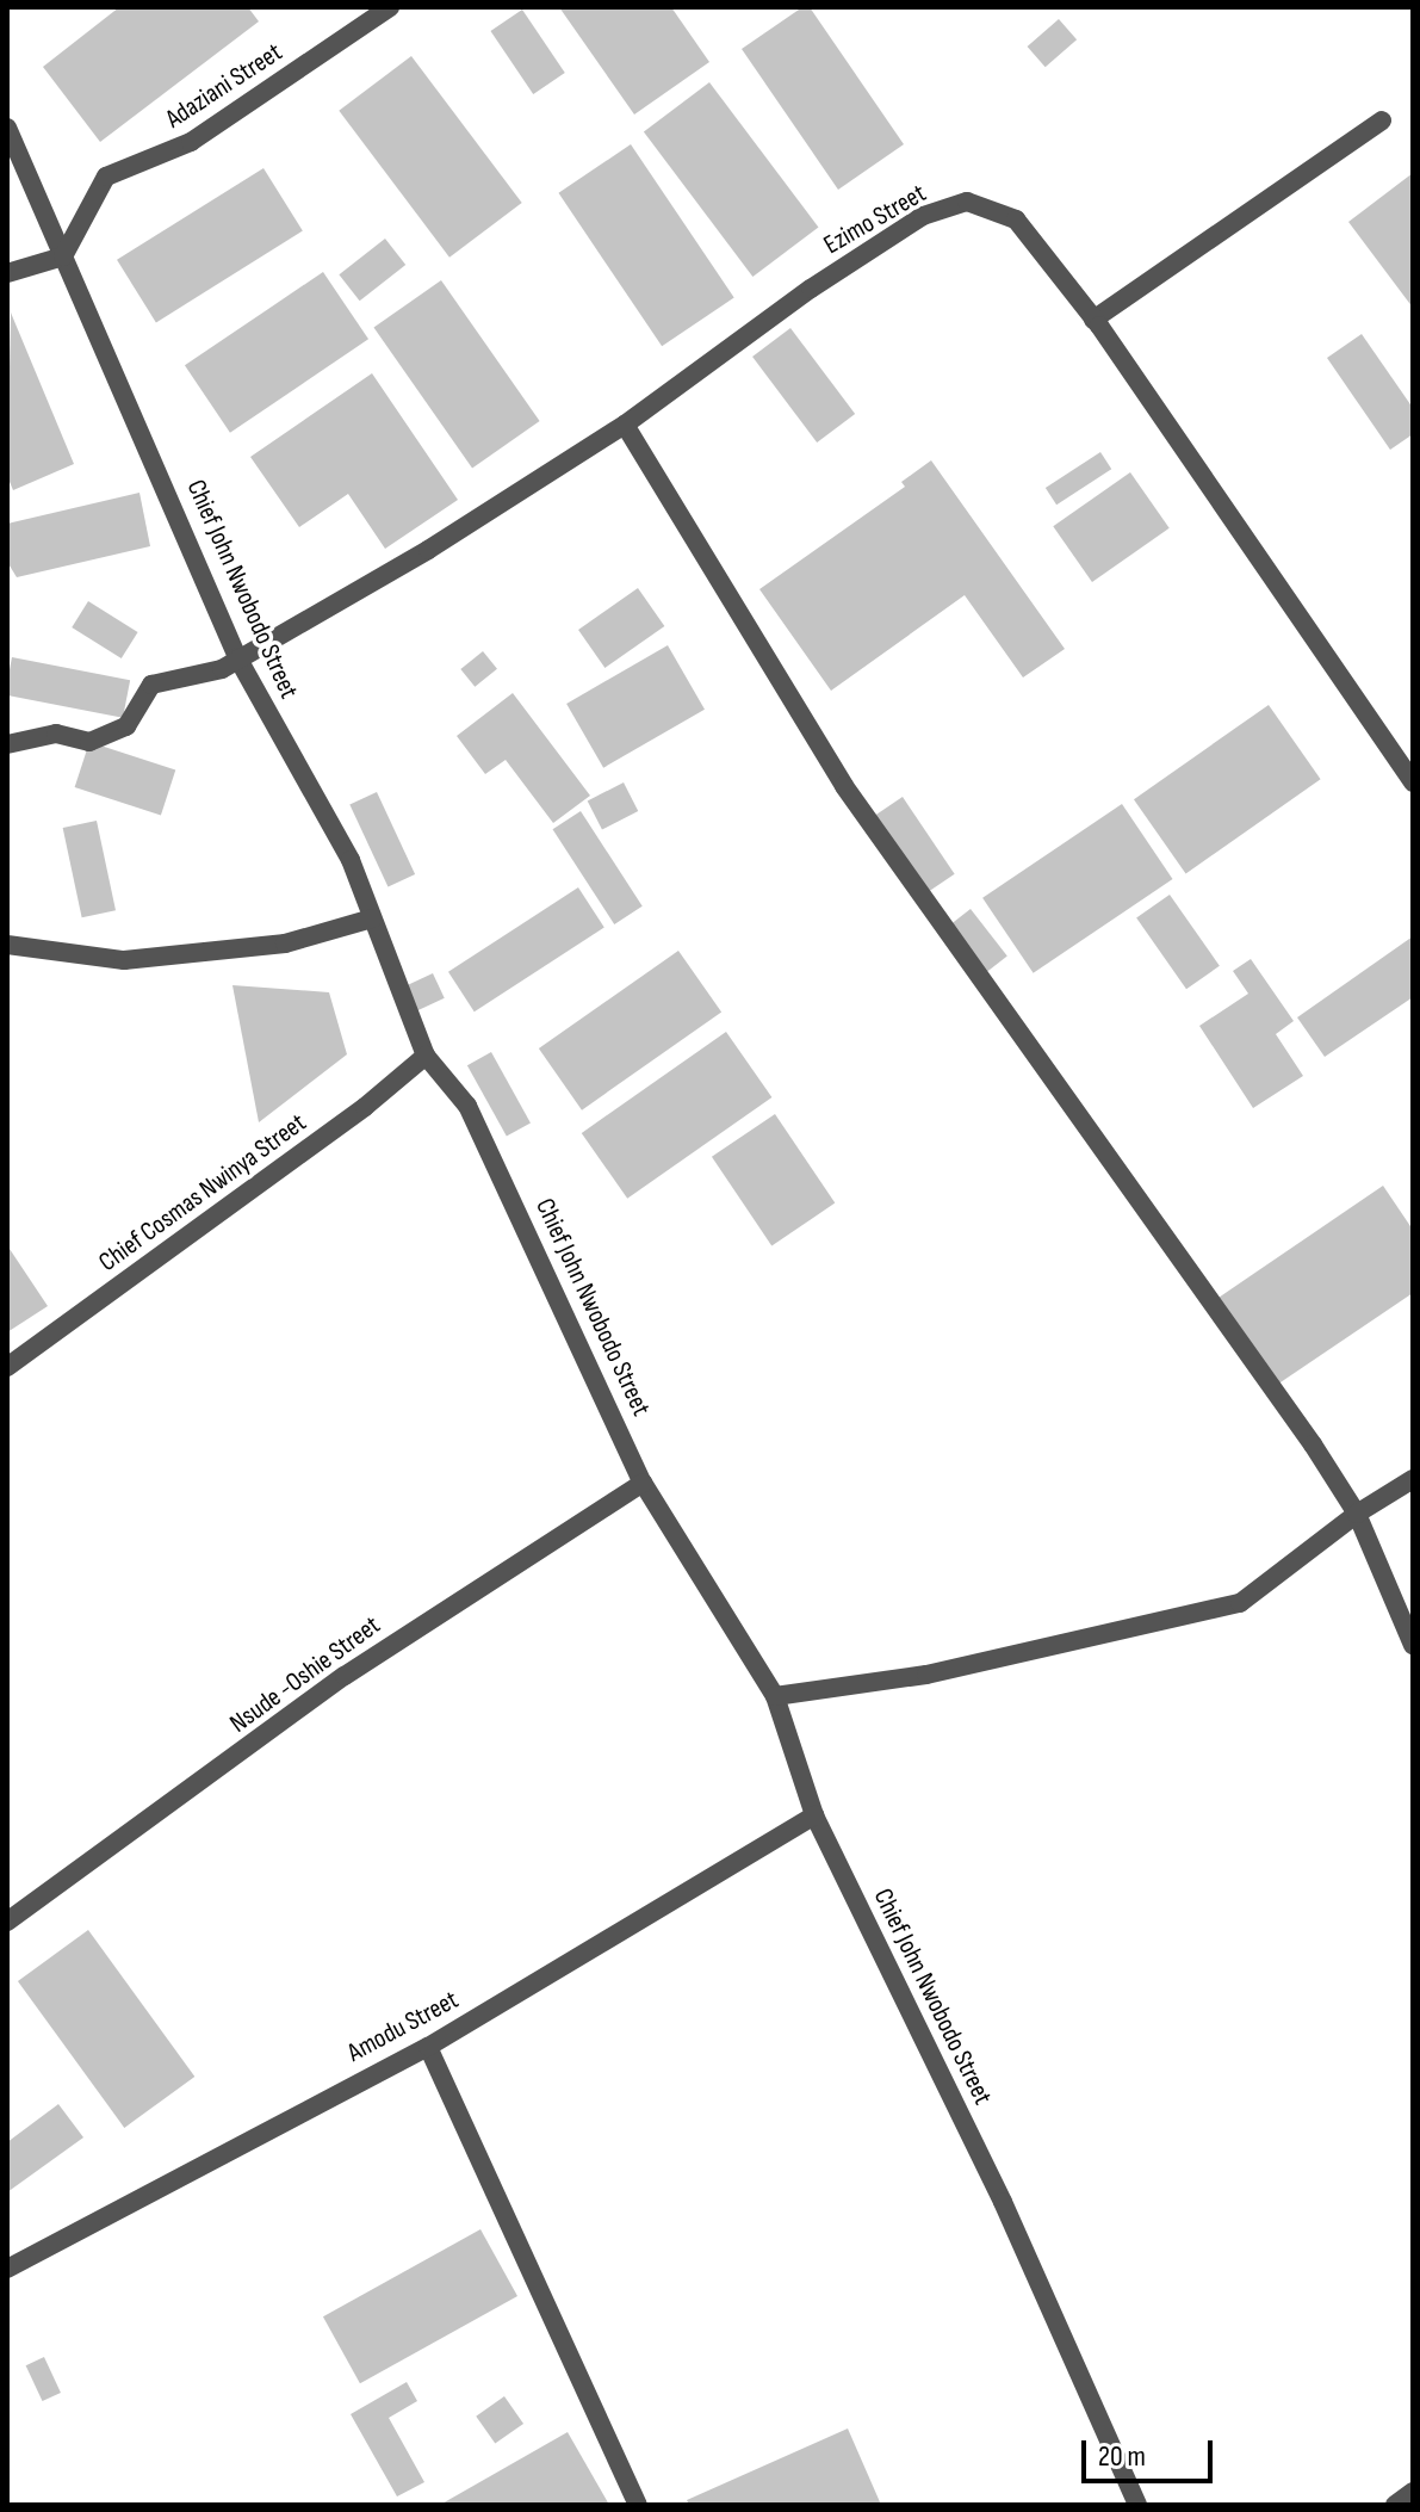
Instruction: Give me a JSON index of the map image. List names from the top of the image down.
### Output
{
  "streets": {
    "street": [
      "Adaziani Street",
      "Ezimo Street",
      "Chief John Nwobodo Street",
      "Chief Cosmas Nwinya Street",
      "Nsude -Oshie Street",
      "Amodu Street"
    ]
  },
  "crossings": [
    ["Adaziani Street", "Chief John Nwobodo Street"],
    ["Ezimo Street", "Chief John Nwobodo Street"],
    ["Chief John Nwobodo Street", "Chief Cosmas Nwinya Street"],
    ["Chief John Nwobodo Street", "Nsude -Oshie Street"],
    ["Chief John Nwobodo Street", "Amodu Street"]
  ],
  "scale_bar": "20 m"
}
